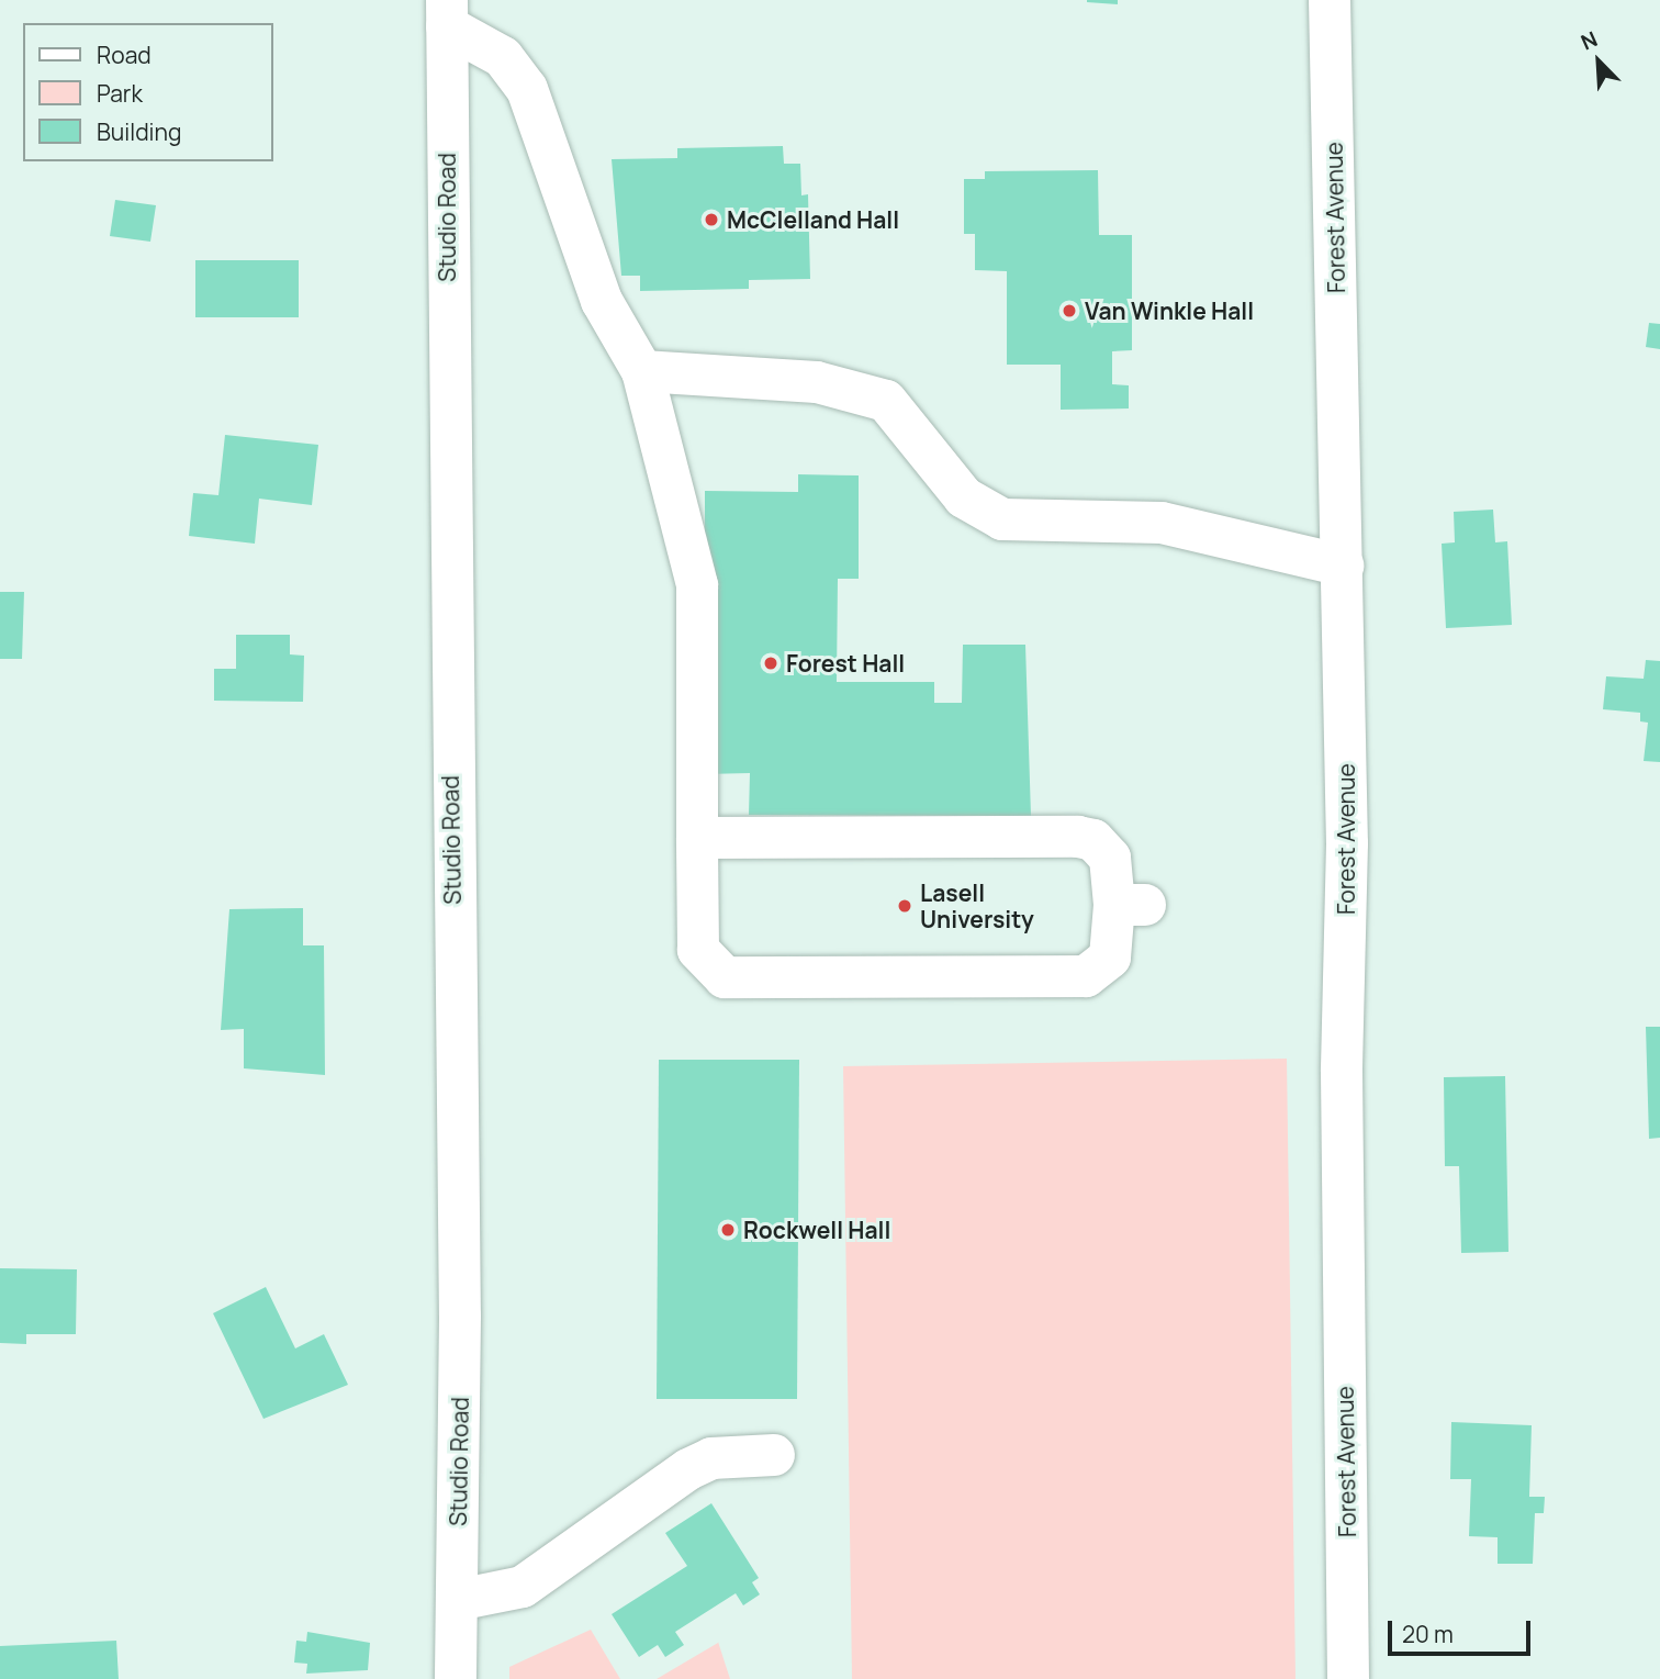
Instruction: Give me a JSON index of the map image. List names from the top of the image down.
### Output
{
  "streets": {
    "street": ["Studio Road", "Forest Avenue"]
  },
  "places": [
    "McClelland Hall",
    "Van Winkle Hall",
    "Forest Hall",
    "Lasell University",
    "Rockwell Hall"
  ],
  "legend": ["Road", "Park", "Building"],
  "scale_bar": "20 m",
  "north": "top left"
}
